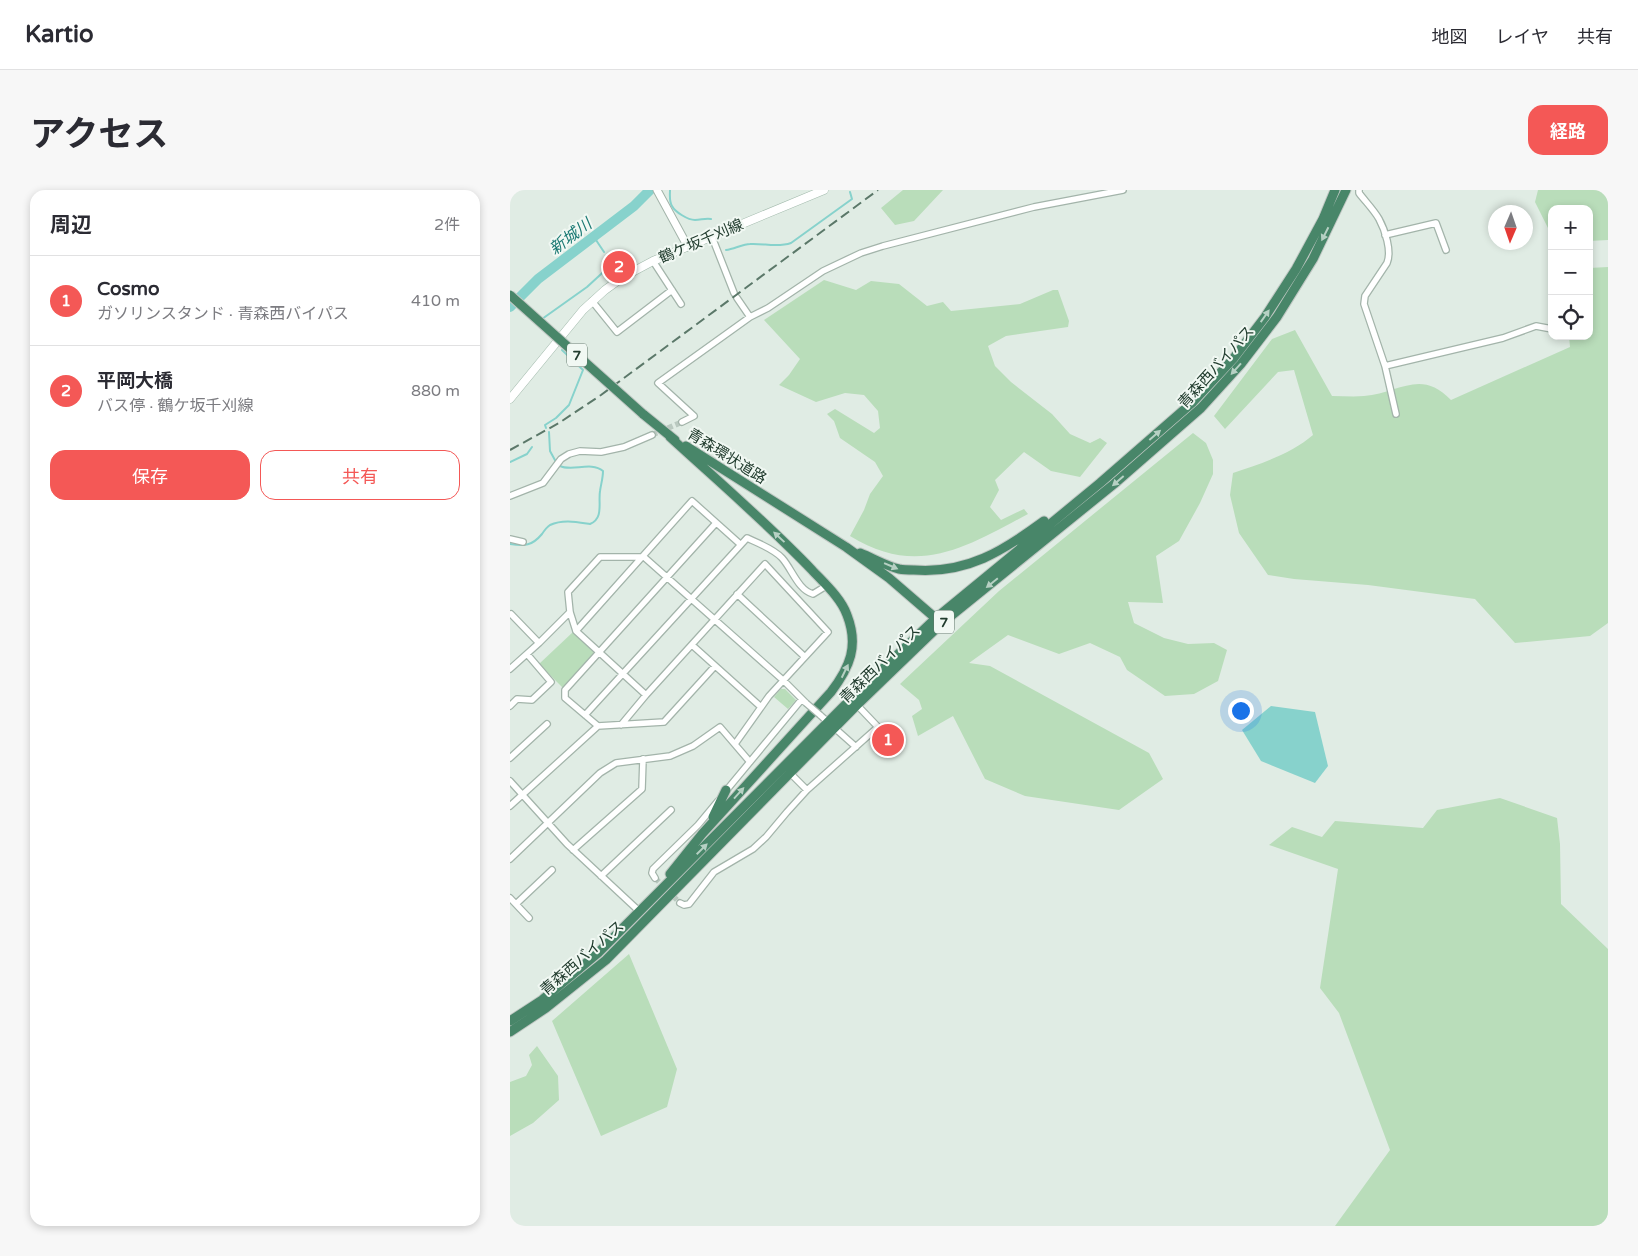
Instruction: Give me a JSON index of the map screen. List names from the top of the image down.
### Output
{
  "streets": {
    "highway": ["7", "青森西バイパス", "青森環状道路"],
    "main road": ["鶴ケ坂千刈線"]
  },
  "crossings": [
    ["青森西バイパス", "青森環状道路"]
  ],
  "water": ["新城川"],
  "north": "bottom",
  "page": {
    "header": "Kartio",
    "nav": ["地図", "レイヤ", "共有"],
    "title": "アクセス",
    "buttons": [
      "経路",
      ["保存", "共有"]
    ],
    "heading": ["周辺", "2件"],
    "map_buttons": ["+", "−"],
    "pins": ["2", "1"],
    "list": [
      {
        "mark": "1",
        "name": "Cosmo",
        "note": "ガソリンスタンド · 青森西バイパス",
        "value": "410 m"
      },
      {
        "mark": "2",
        "name": "平岡大橋",
        "note": "バス停 · 鶴ケ坂千刈線",
        "value": "880 m"
      }
    ]
  }
}
